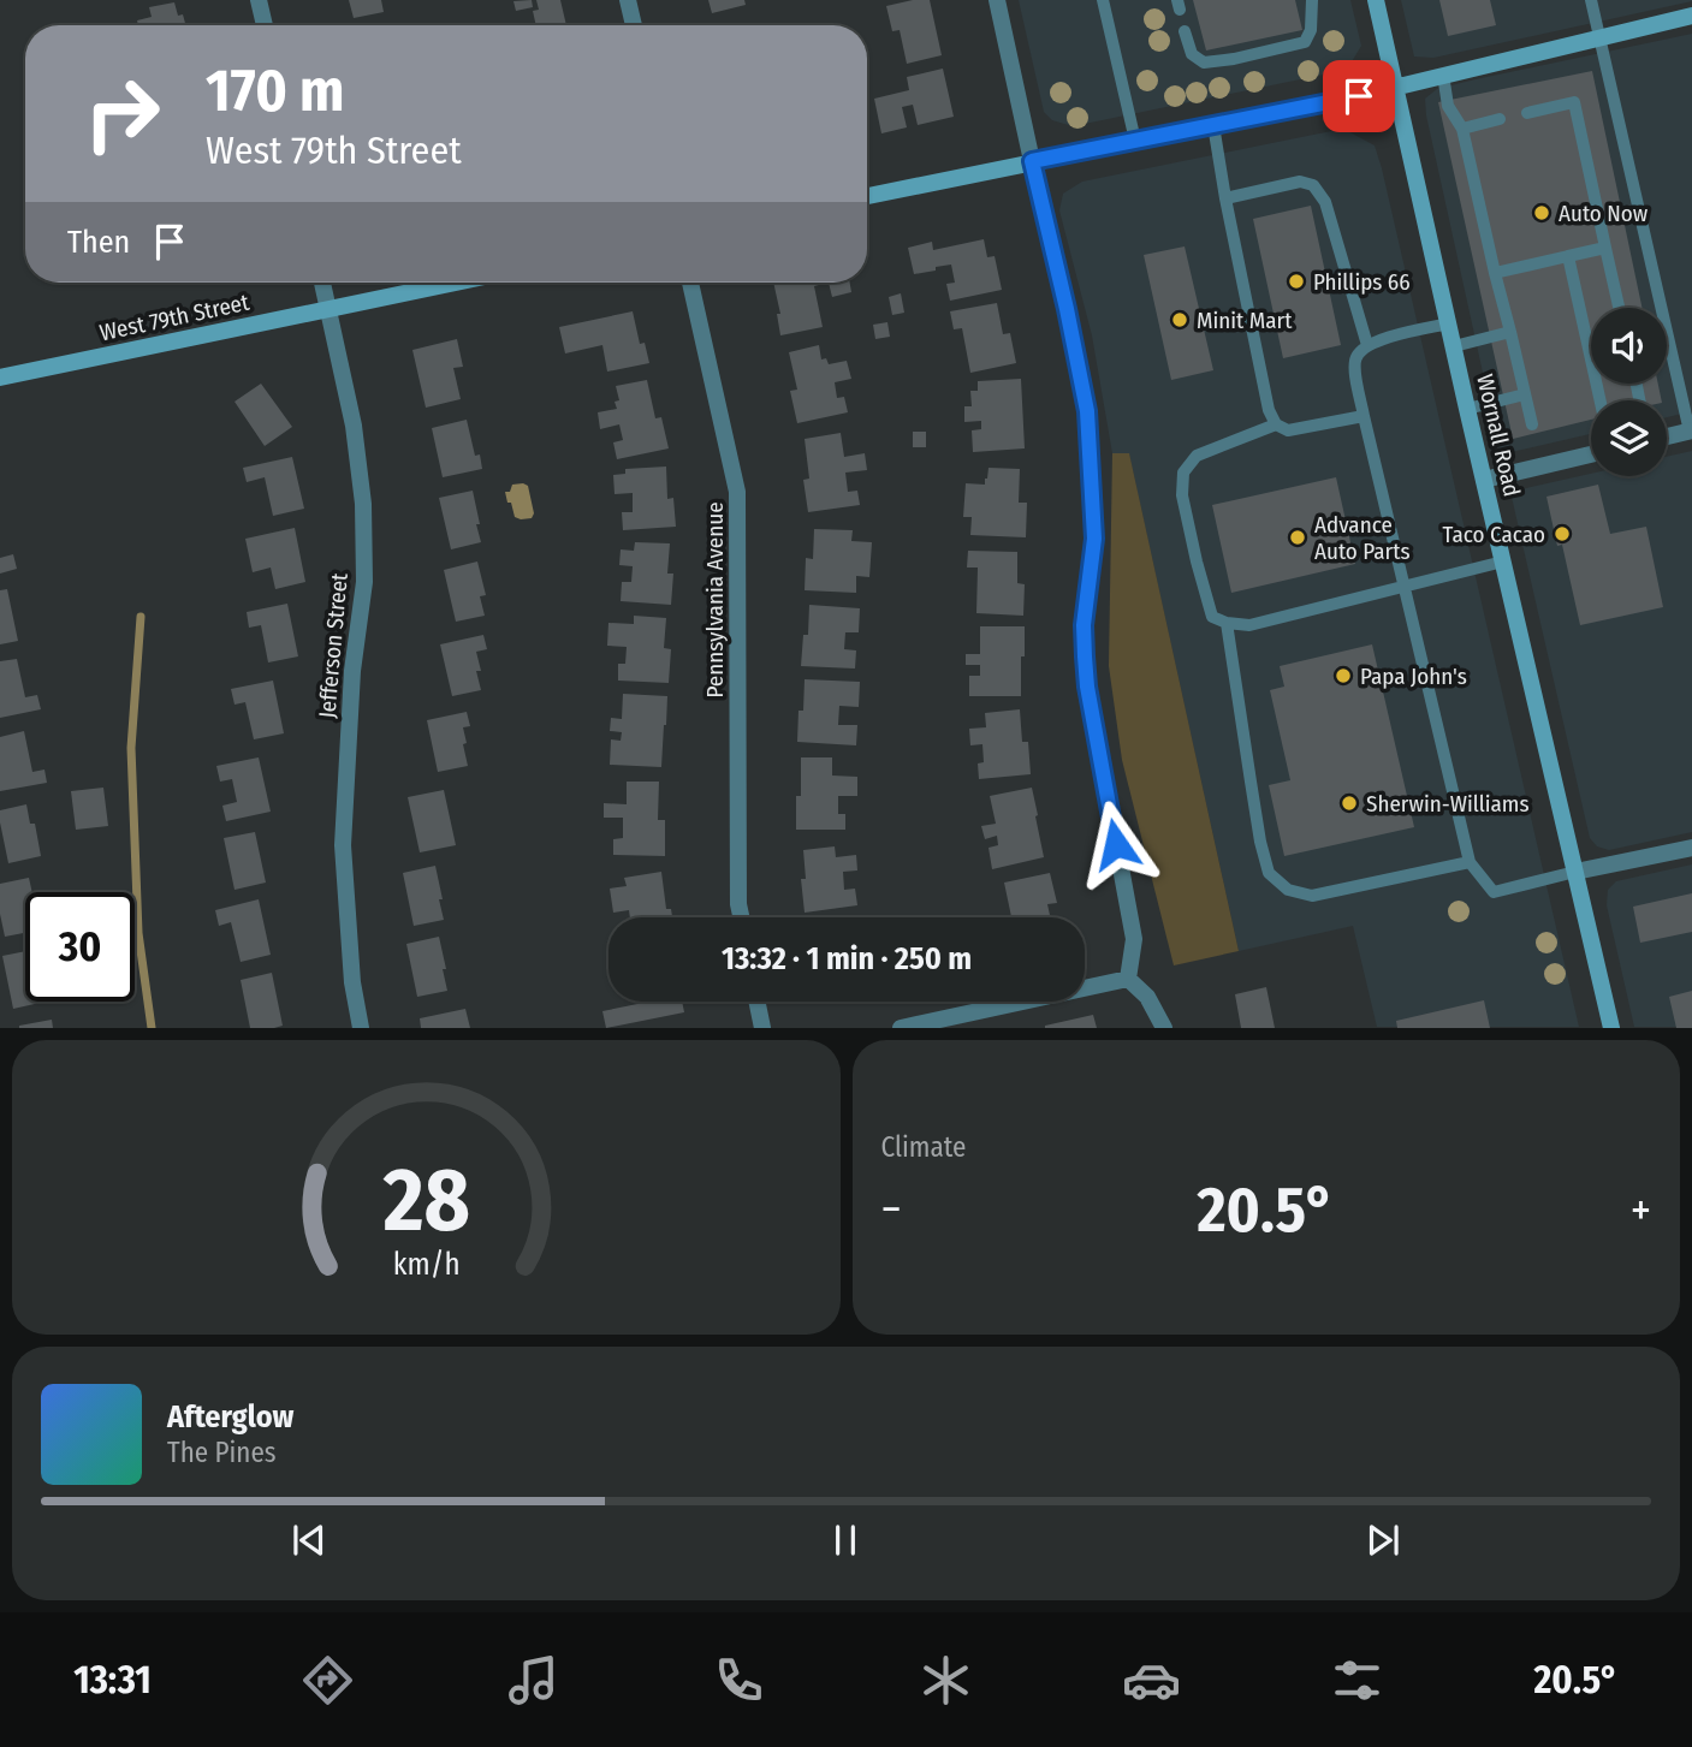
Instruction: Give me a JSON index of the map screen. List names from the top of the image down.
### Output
{
  "streets": {
    "street": [
      "West 79th Street",
      "Wornall Road",
      "Pennsylvania Avenue",
      "Jefferson Street"
    ]
  },
  "crossings": [
    ["West 79th Street", "Jefferson Street"]
  ],
  "places": [
    "Auto Now",
    "Phillips 66",
    "Minit Mart",
    "Taco Cacao",
    "Advance Auto Parts",
    "Papa John's",
    "Sherwin-Williams"
  ],
  "page": {
    "turn": ["170 m", "West 79th Street"],
    "then": "Then",
    "limit": "30",
    "trip": "13:32 · 1 min · 250 m",
    "tile": "Climate",
    "heat": ["−", "20.5°", "+"],
    "song": ["Afterglow", "The Pines"],
    "tabs": ["13:31", "20.5°"],
    "gauge": ["28", "km/h"]
  }
}
